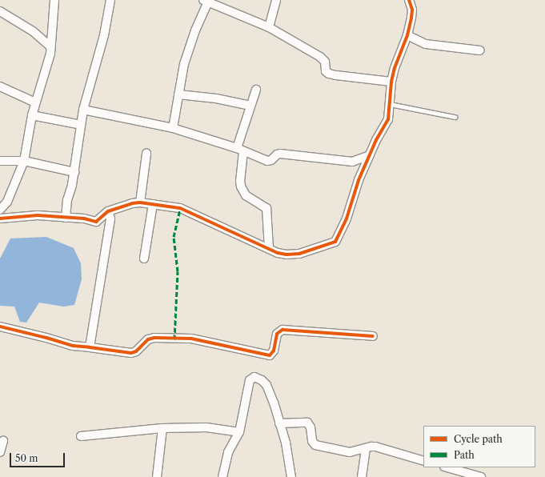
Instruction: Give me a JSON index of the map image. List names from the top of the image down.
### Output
{
  "legend": ["Cycle path", "Path"],
  "scale_bar": "50 m"
}
